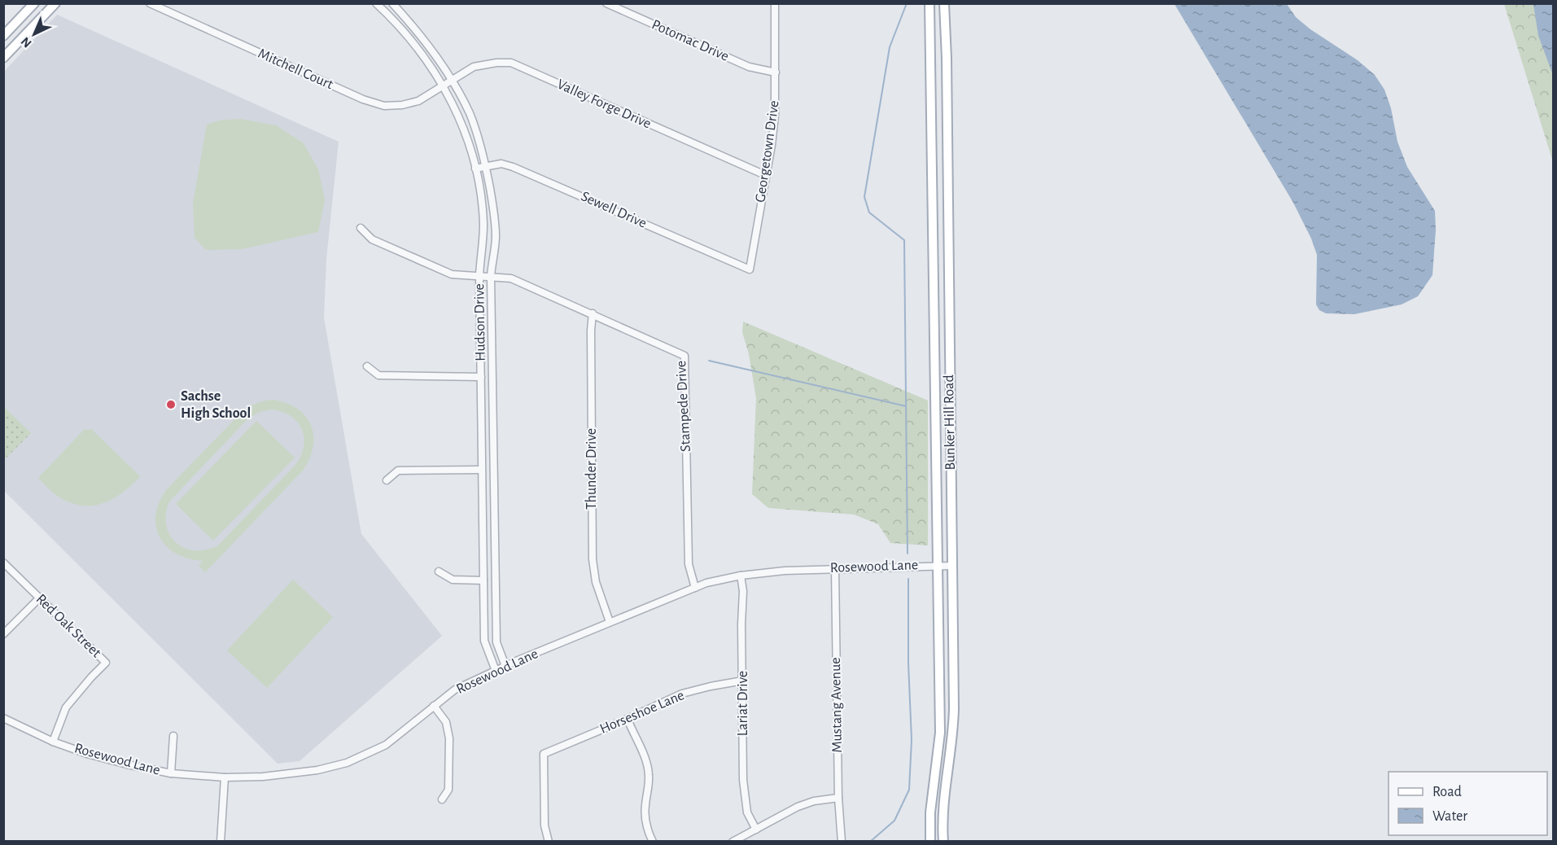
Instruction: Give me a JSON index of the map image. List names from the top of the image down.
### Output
{
  "streets": {
    "main road": ["Bunker Hill Road"],
    "street": [
      "Potomac Drive",
      "Mitchell Court",
      "Valley Forge Drive",
      "Georgetown Drive",
      "Sewell Drive",
      "Hudson Drive",
      "Stampede Drive",
      "Thunder Drive",
      "Rosewood Lane",
      "Red Oak Street",
      "Lariat Drive",
      "Mustang Avenue",
      "Horseshoe Lane"
    ]
  },
  "crossings": [
    ["Potomac Drive", "Georgetown Drive"],
    ["Mitchell Court", "Valley Forge Drive"],
    ["Mitchell Court", "Hudson Drive"],
    ["Valley Forge Drive", "Georgetown Drive"],
    ["Valley Forge Drive", "Hudson Drive"],
    ["Georgetown Drive", "Sewell Drive"],
    ["Sewell Drive", "Hudson Drive"],
    ["Hudson Drive", "Stampede Drive"],
    ["Hudson Drive", "Rosewood Lane"],
    ["Stampede Drive", "Thunder Drive"],
    ["Stampede Drive", "Rosewood Lane"],
    ["Bunker Hill Road", "Rosewood Lane"],
    ["Thunder Drive", "Rosewood Lane"],
    ["Rosewood Lane", "Red Oak Street"],
    ["Rosewood Lane", "Lariat Drive"],
    ["Rosewood Lane", "Mustang Avenue"],
    ["Lariat Drive", "Horseshoe Lane"]
  ],
  "places": ["Sachse High School"],
  "legend": ["Road", "Water"],
  "north": "bottom left"
}
